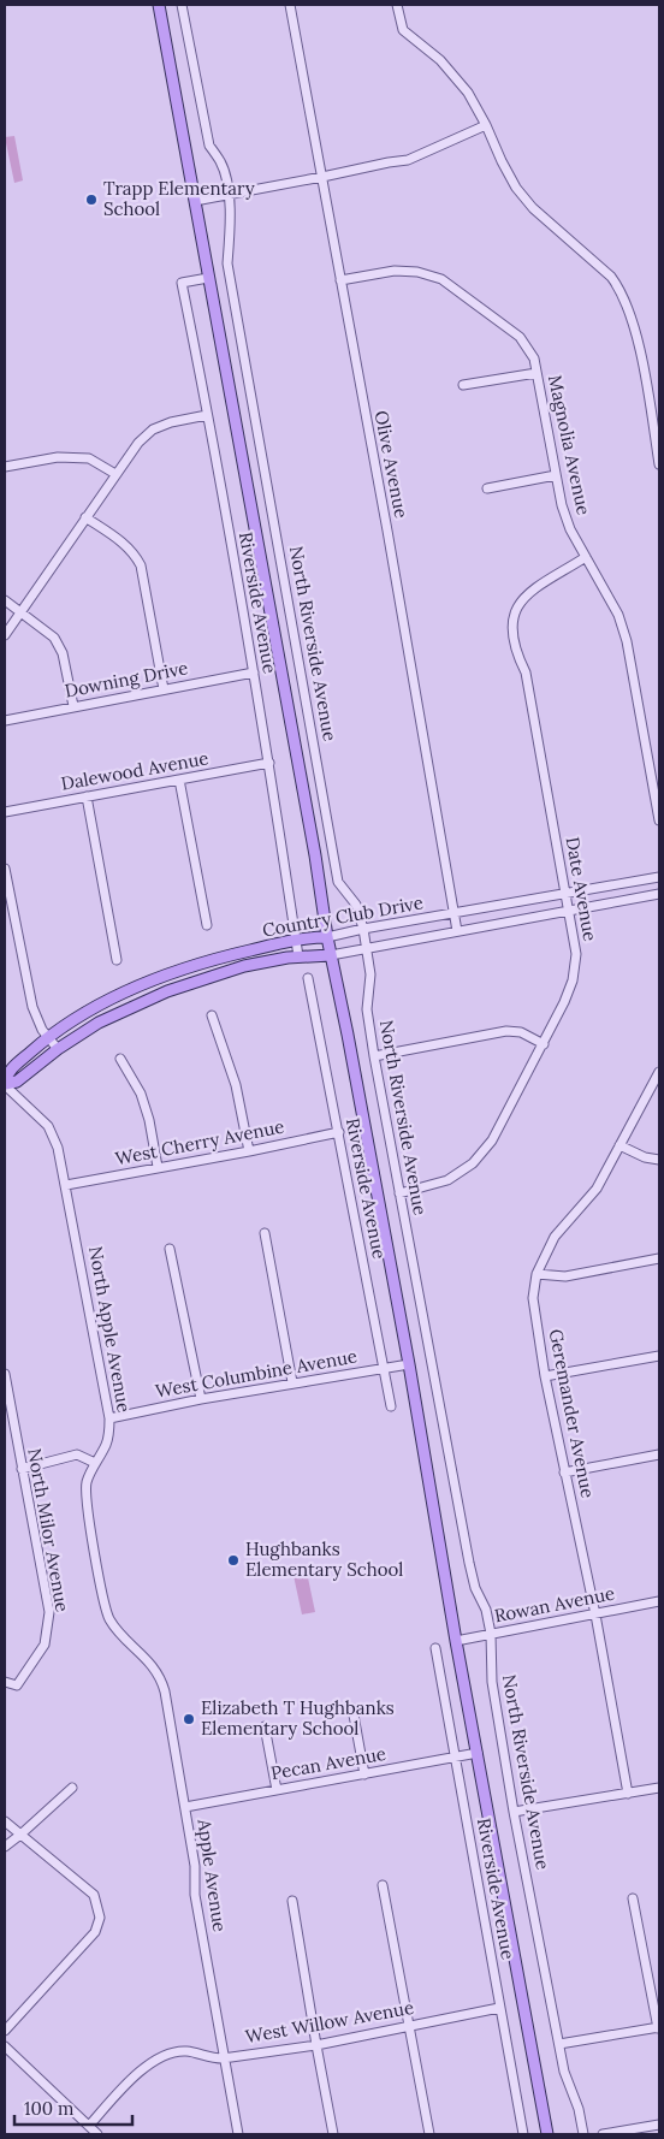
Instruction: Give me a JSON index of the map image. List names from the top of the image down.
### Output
{
  "streets": {
    "main road": ["North Riverside Avenue", "Country Club Drive"],
    "street": [
      "Magnolia Avenue",
      "Olive Avenue",
      "Riverside Avenue",
      "Downing Drive",
      "Dalewood Avenue",
      "Date Avenue",
      "West Cherry Avenue",
      "North Apple Avenue",
      "West Columbine Avenue",
      "Geremander Avenue",
      "North Milor Avenue",
      "Rowan Avenue",
      "Pecan Avenue",
      "Apple Avenue",
      "West Willow Avenue"
    ]
  },
  "crossings": [
    ["Magnolia Avenue", "Olive Avenue"],
    ["Magnolia Avenue", "Date Avenue"],
    ["Olive Avenue", "Country Club Drive"],
    ["Riverside Avenue", "North Riverside Avenue"],
    ["Riverside Avenue", "Downing Drive"],
    ["Riverside Avenue", "Dalewood Avenue"],
    ["Riverside Avenue", "Country Club Drive"],
    ["Riverside Avenue", "West Cherry Avenue"],
    ["Riverside Avenue", "West Columbine Avenue"],
    ["Riverside Avenue", "Pecan Avenue"],
    ["Riverside Avenue", "West Willow Avenue"],
    ["North Riverside Avenue", "Date Avenue"],
    ["North Riverside Avenue", "Country Club Drive"],
    ["North Riverside Avenue", "West Columbine Avenue"],
    ["North Riverside Avenue", "Rowan Avenue"],
    ["North Riverside Avenue", "Pecan Avenue"],
    ["Date Avenue", "Country Club Drive"],
    ["Country Club Drive", "North Apple Avenue"],
    ["West Cherry Avenue", "North Apple Avenue"],
    ["North Apple Avenue", "West Columbine Avenue"],
    ["North Apple Avenue", "Apple Avenue"],
    ["Geremander Avenue", "Rowan Avenue"],
    ["Pecan Avenue", "Apple Avenue"],
    ["Apple Avenue", "West Willow Avenue"]
  ],
  "places": ["Trapp Elementary School", "Hughbanks Elementary School", "Elizabeth T Hughbanks Elementary School"],
  "scale_bar": "100 m"
}
